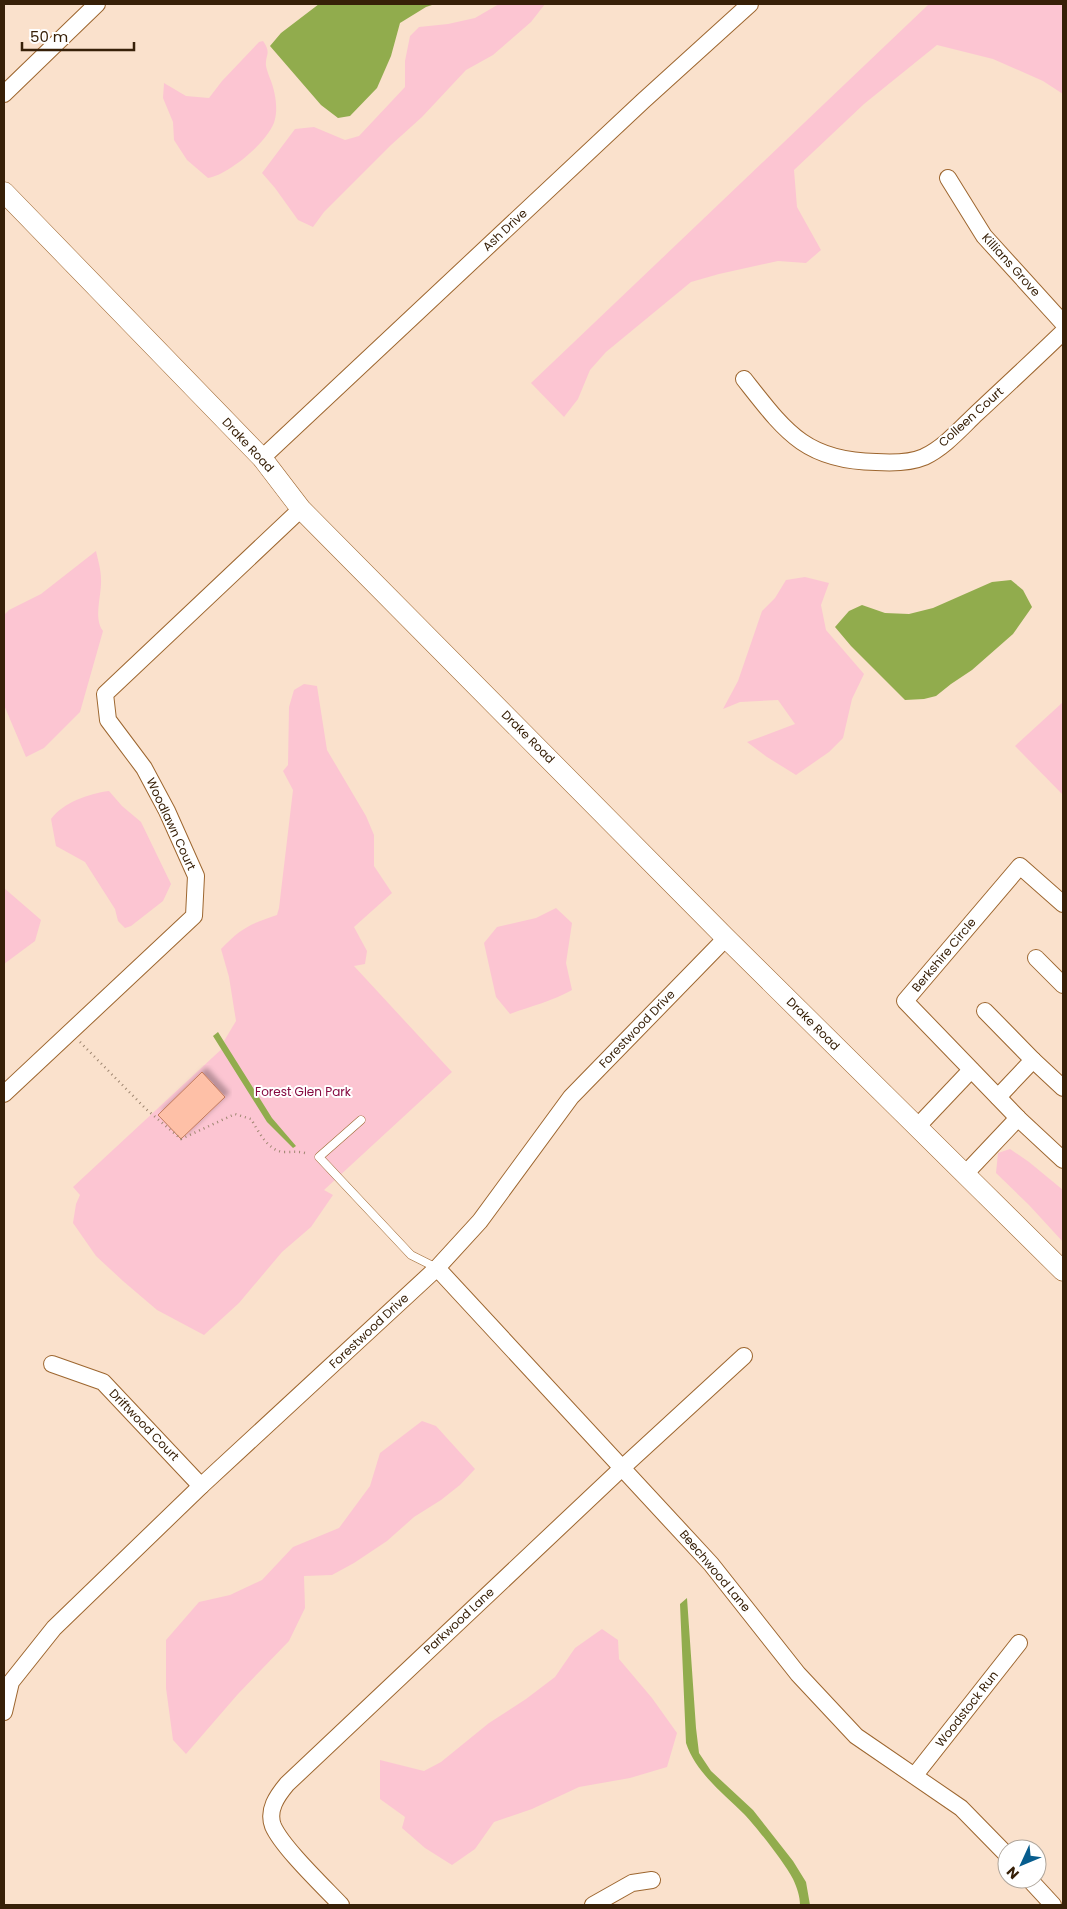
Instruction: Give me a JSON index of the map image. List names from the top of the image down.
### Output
{
  "streets": {
    "street": [
      "Ash Drive",
      "Killians Grove",
      "Colleen Court",
      "Drake Road",
      "Woodlawn Court",
      "Berkshire Circle",
      "Forestwood Drive",
      "Driftwood Court",
      "Beechwood Lane",
      "Parkwood Lane",
      "Woodstock Run"
    ]
  },
  "crossings": [
    ["Ash Drive", "Drake Road"],
    ["Drake Road", "Woodlawn Court"],
    ["Drake Road", "Forestwood Drive"],
    ["Forestwood Drive", "Driftwood Court"],
    ["Forestwood Drive", "Beechwood Lane"],
    ["Beechwood Lane", "Parkwood Lane"],
    ["Beechwood Lane", "Woodstock Run"]
  ],
  "parks": ["Forest Glen Park"],
  "scale_bar": "50 m",
  "north": "bottom left"
}
